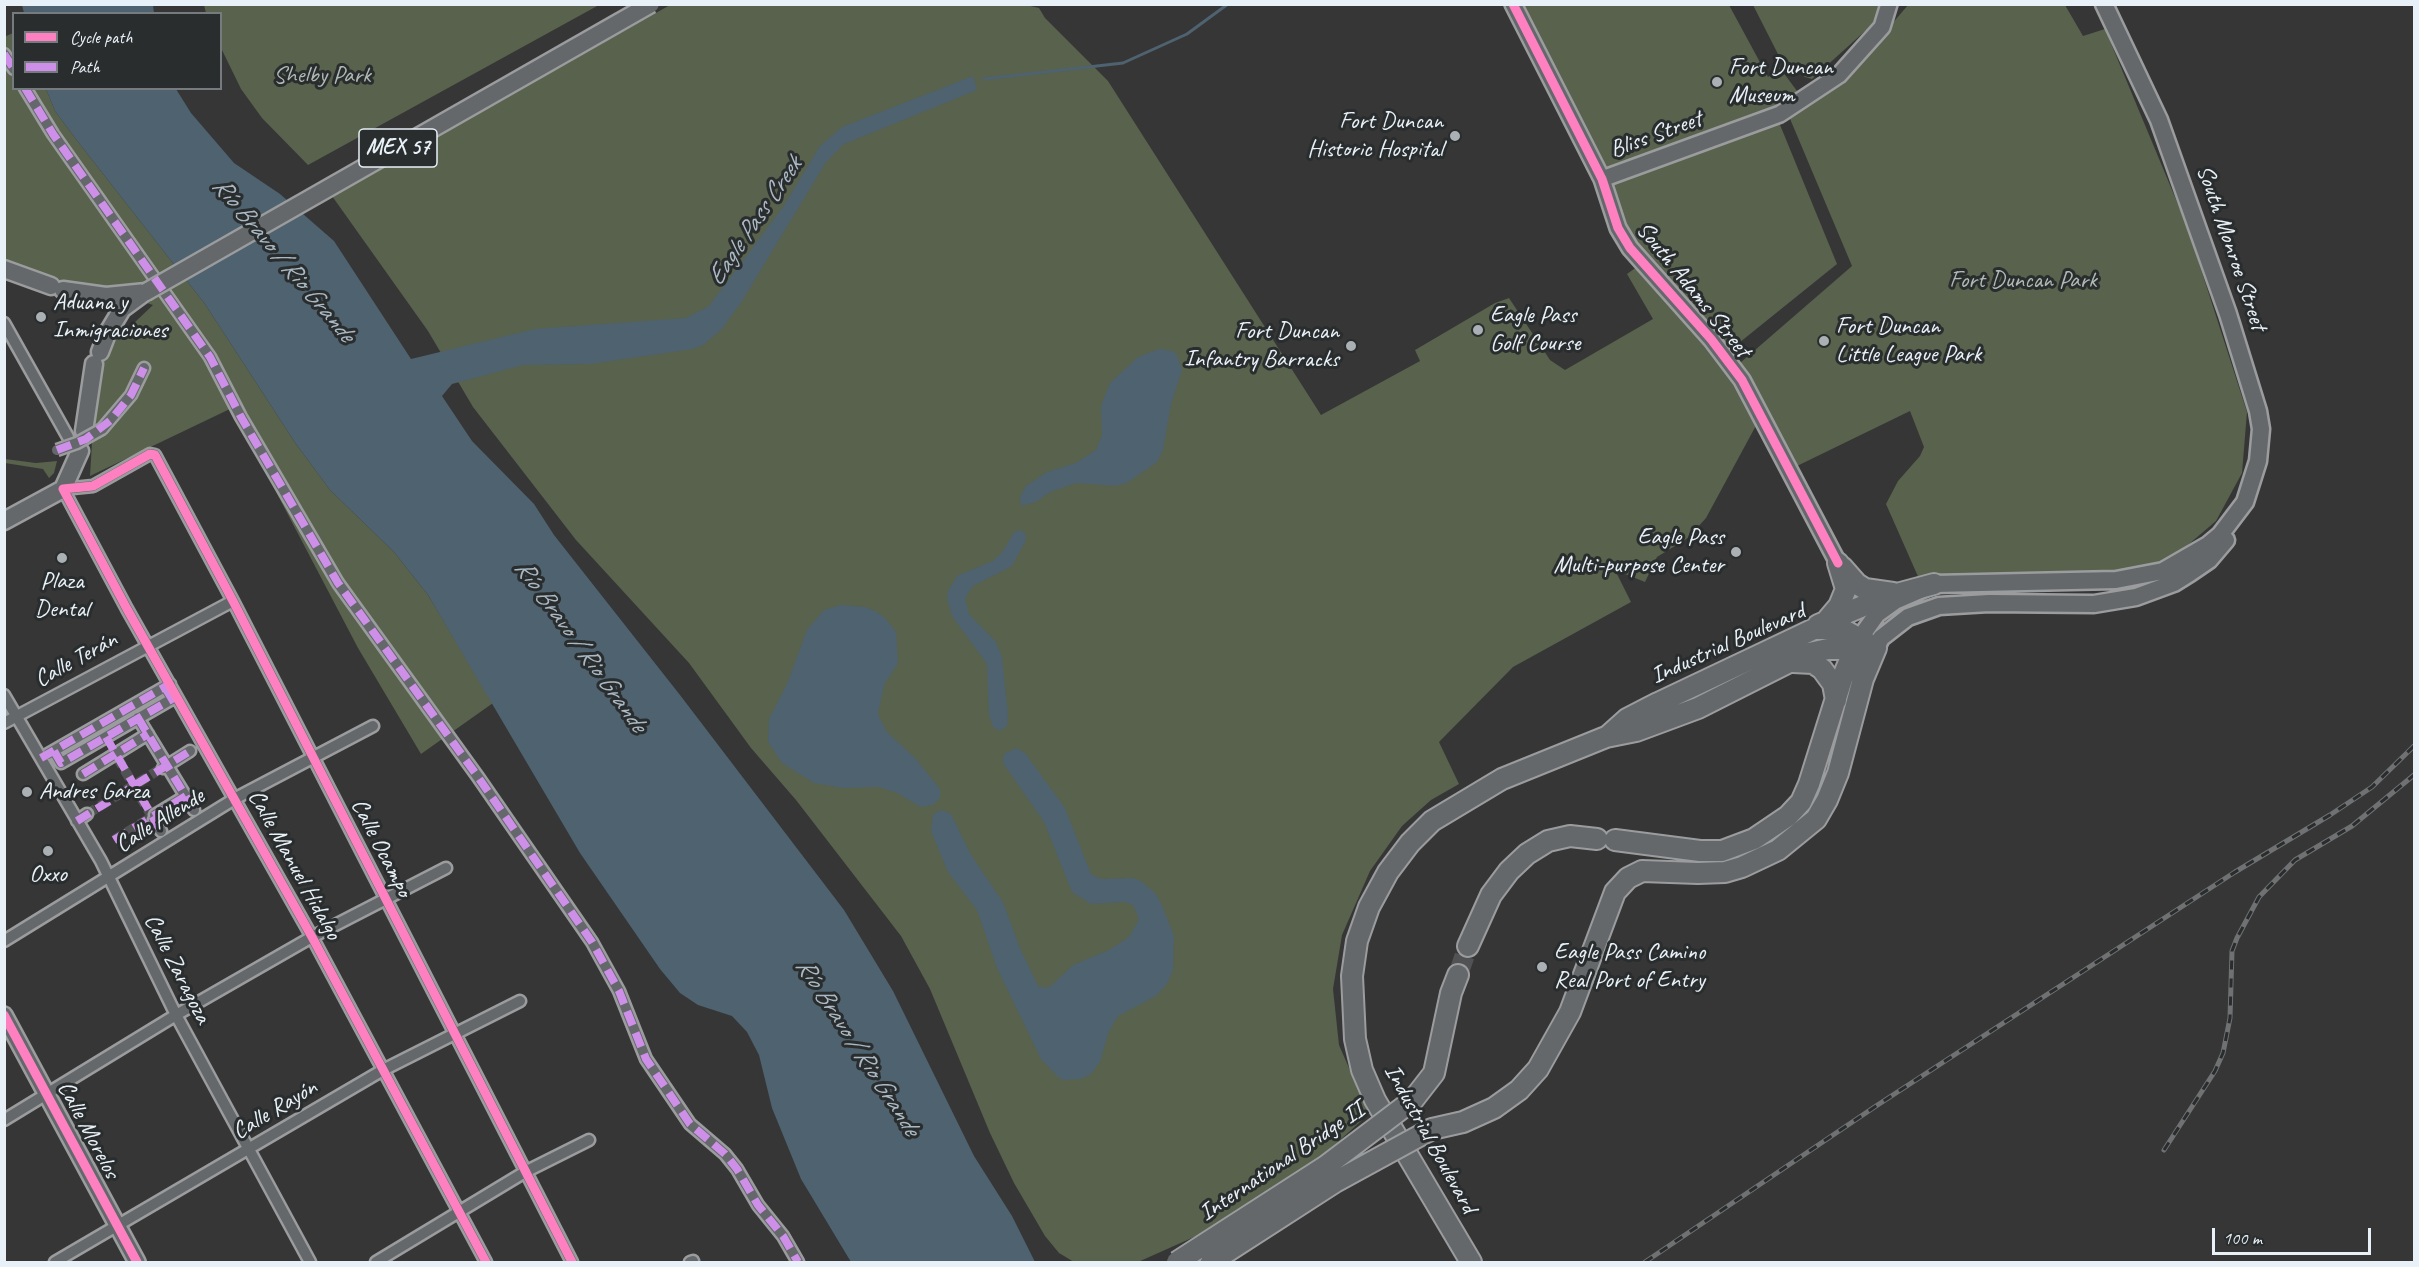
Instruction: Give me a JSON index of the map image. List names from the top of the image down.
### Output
{
  "streets": {
    "highway": ["Industrial Boulevard", "International Bridge II"],
    "main road": ["MEX 57", "South Monroe Street"],
    "street": [
      "Bliss Street",
      "South Adams Street",
      "Calle Terán",
      "Calle Allende",
      "Calle Ocampo",
      "Calle Manuel Hidalgo",
      "Calle Zaragoza",
      "Calle Rayón",
      "Calle Morelos"
    ]
  },
  "crossings": [
    ["Bliss Street", "South Adams Street"],
    ["Calle Terán", "Calle Ocampo"],
    ["Calle Terán", "Calle Manuel Hidalgo"],
    ["Calle Terán", "Calle Zaragoza"],
    ["Calle Allende", "Calle Ocampo"],
    ["Calle Allende", "Calle Manuel Hidalgo"],
    ["Calle Allende", "Calle Zaragoza"],
    ["Calle Ocampo", "Calle Manuel Hidalgo"],
    ["Calle Ocampo", "Calle Rayón"],
    ["Calle Manuel Hidalgo", "Calle Rayón"],
    ["Calle Zaragoza", "Calle Rayón"],
    ["Calle Rayón", "Calle Morelos"]
  ],
  "water": ["Eagle Pass Creek", "Río Bravo / Rio Grande"],
  "parks": ["Shelby Park", "Fort Duncan Park"],
  "places": [
    "Fort Duncan Museum",
    "Fort Duncan Historic Hospital",
    "Aduana y Inmigraciones",
    "Eagle Pass Golf Course",
    "Fort Duncan Little League Park",
    "Fort Duncan Infantry Barracks",
    "Eagle Pass Multi-purpose Center",
    "Plaza Dental",
    "Andres Garza",
    "Oxxo",
    "Eagle Pass Camino Real Port of Entry"
  ],
  "legend": ["Cycle path", "Path"],
  "scale_bar": "100 m"
}
